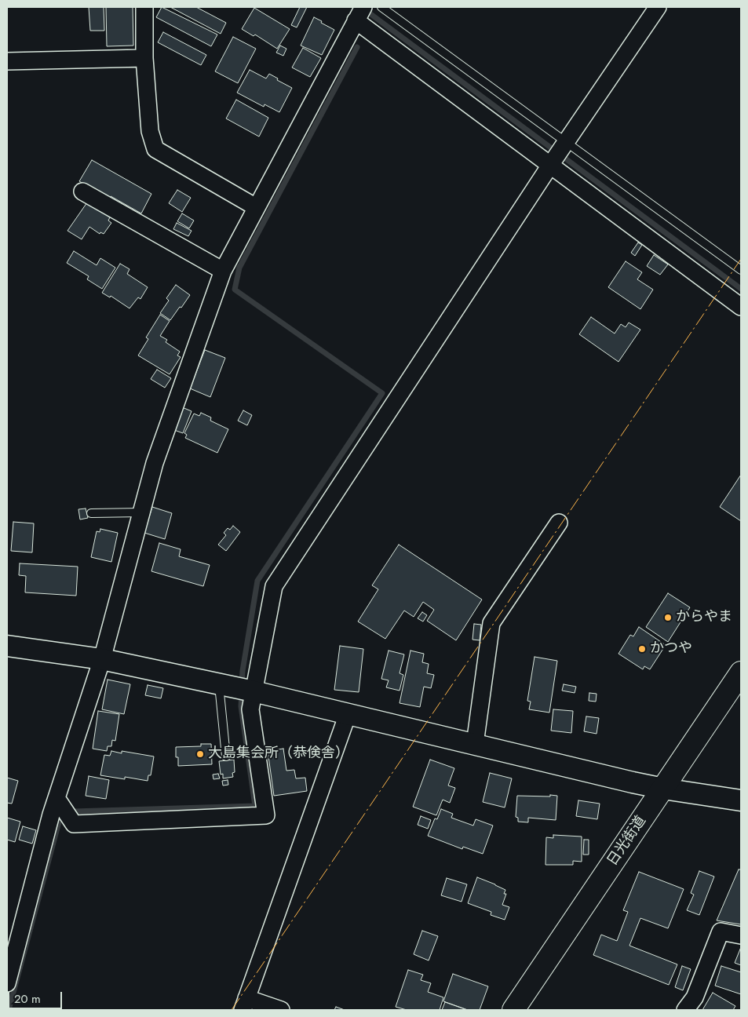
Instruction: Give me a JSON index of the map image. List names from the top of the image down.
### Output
{
  "streets": {
    "highway": ["日光街道"]
  },
  "places": ["からやま", "かつや", "大島集会所（恭倹舎）"],
  "scale_bar": "20 m"
}
